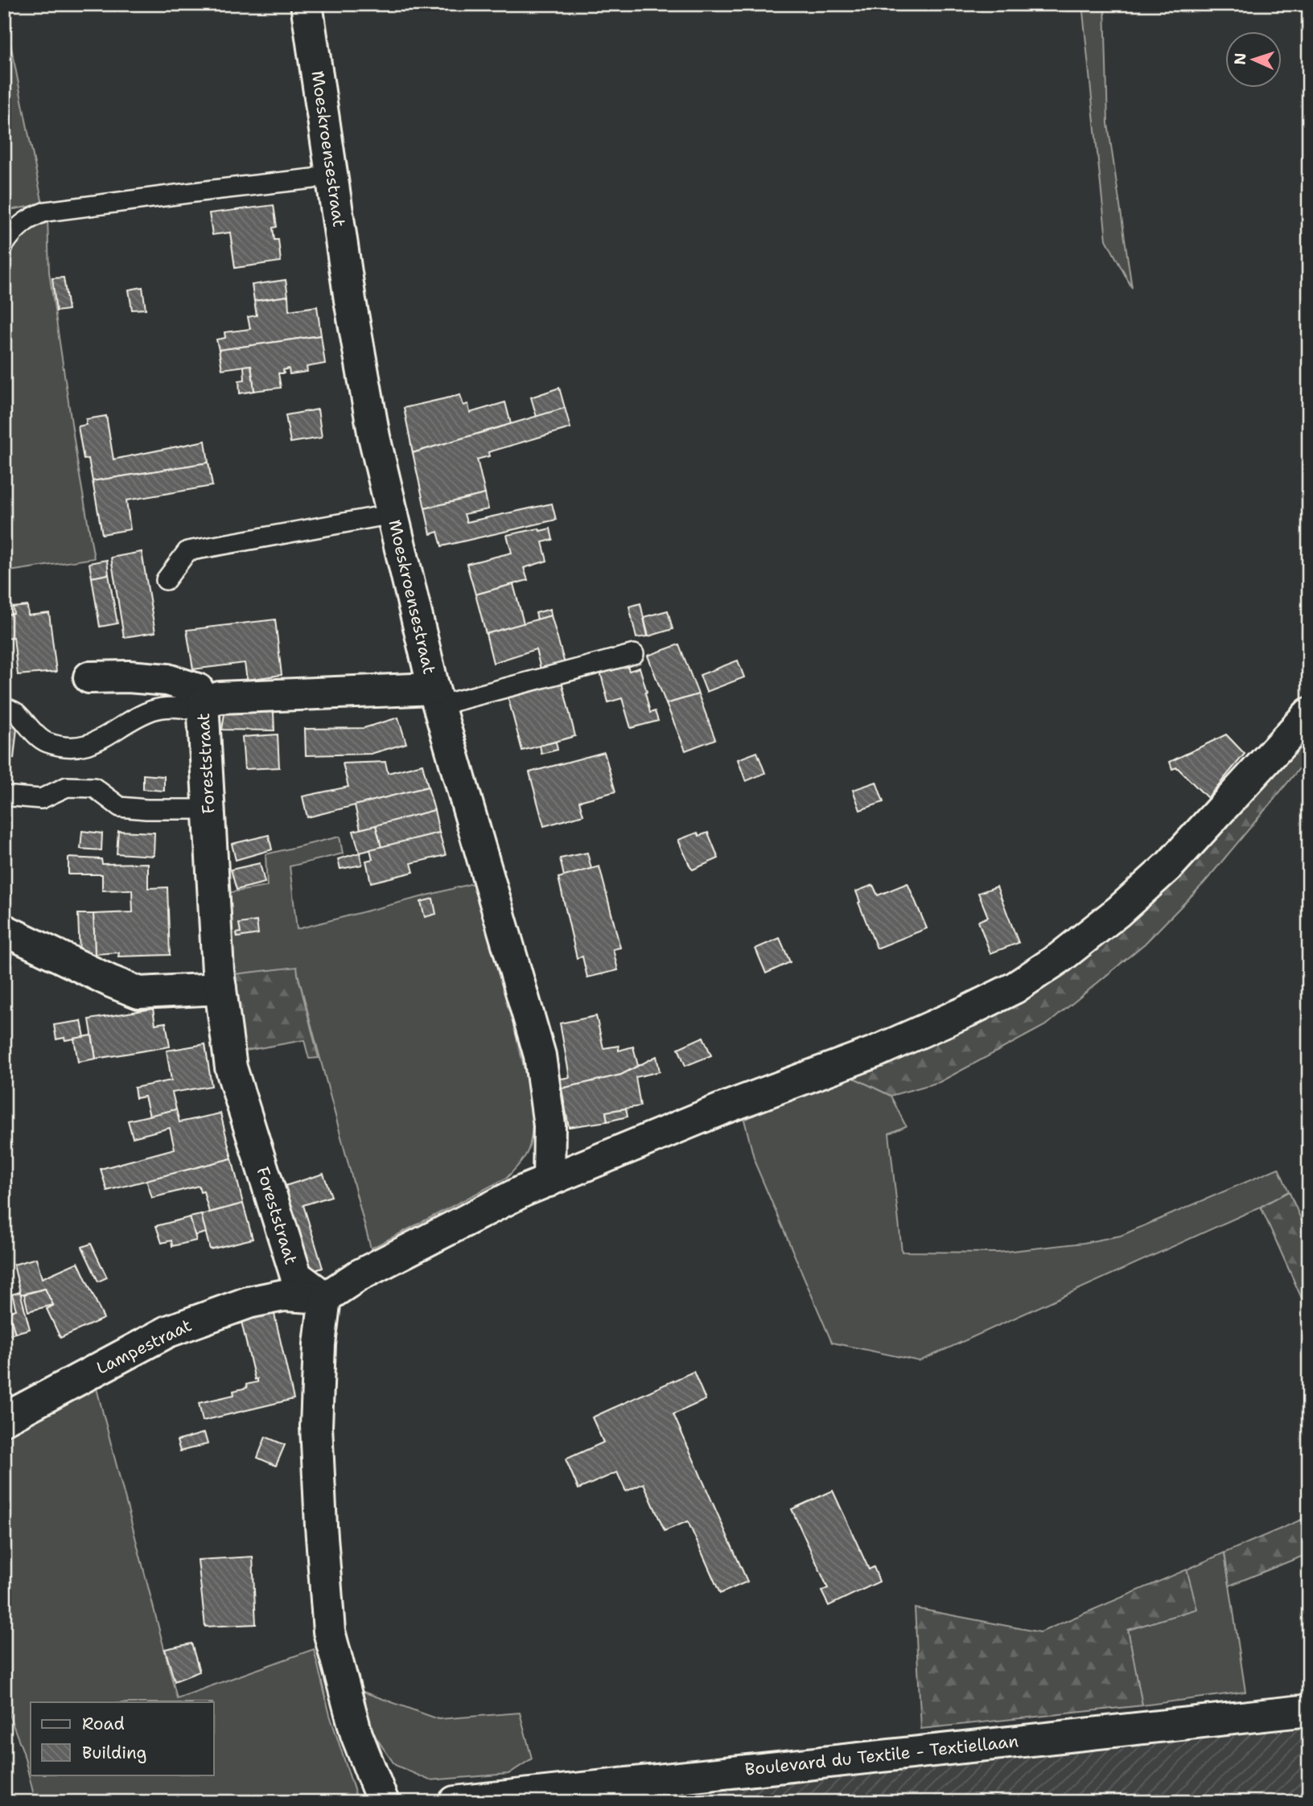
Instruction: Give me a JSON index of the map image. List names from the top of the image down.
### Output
{
  "streets": {
    "street": [
      "Moeskroensestraat",
      "Foreststraat",
      "Lampestraat",
      "Boulevard du Textile - Textiellaan"
    ]
  },
  "crossings": [
    ["Moeskroensestraat", "Foreststraat"],
    ["Foreststraat", "Lampestraat"]
  ],
  "legend": ["Road", "Building"],
  "north": "left"
}
